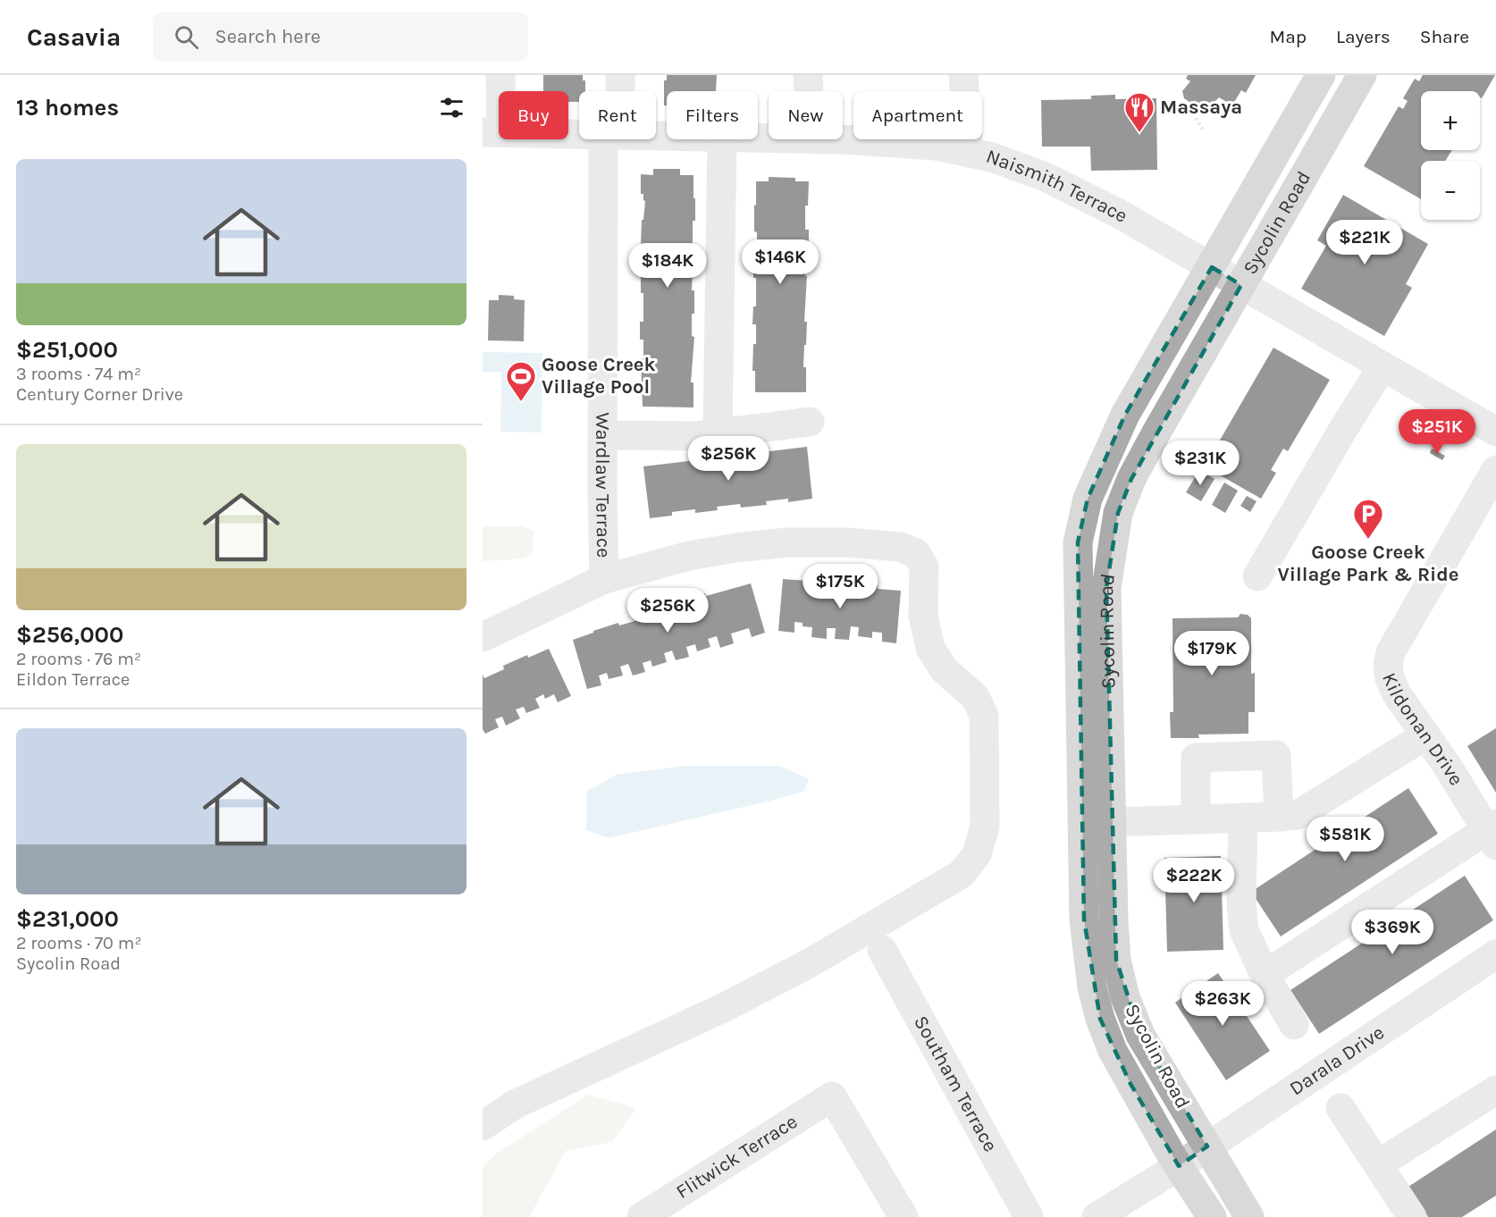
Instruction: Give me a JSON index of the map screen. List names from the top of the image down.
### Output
{
  "streets": {
    "main road": ["Sycolin Road"],
    "street": [
      "Naismith Terrace",
      "Wardlaw Terrace",
      "Kildonan Drive",
      "Darala Drive",
      "Southam Terrace",
      "Flitwick Terrace"
    ]
  },
  "crossings": [
    ["Naismith Terrace", "Sycolin Road"],
    ["Sycolin Road", "Darala Drive"]
  ],
  "places": {
    "restaurant": ["Massaya"],
    "sports": ["Goose Creek Village Pool"],
    "parking": ["Goose Creek Village Park & Ride"]
  },
  "page": {
    "header": "Casavia",
    "search": "Search here",
    "nav": ["Map", "Layers", "Share"],
    "heading": "13 homes",
    "map_buttons": ["+", "−"],
    "chip": [
      "Buy",
      "Rent",
      "Filters",
      "New",
      "Apartment"
    ],
    "list": [
      {
        "name": "$251,000",
        "note": "3 rooms · 74 m² · Century Corner Drive"
      },
      {
        "name": "$256,000",
        "note": "2 rooms · 76 m² · Eildon Terrace"
      },
      {
        "name": "$231,000",
        "note": "2 rooms · 70 m² · Sycolin Road"
      }
    ],
    "price": [
      "$221K",
      "$146K",
      "$184K",
      "$251K",
      "$256K",
      "$231K",
      "$175K",
      "$256K",
      "$179K",
      "$581K",
      "$222K",
      "$369K",
      "$263K"
    ]
  }
}
